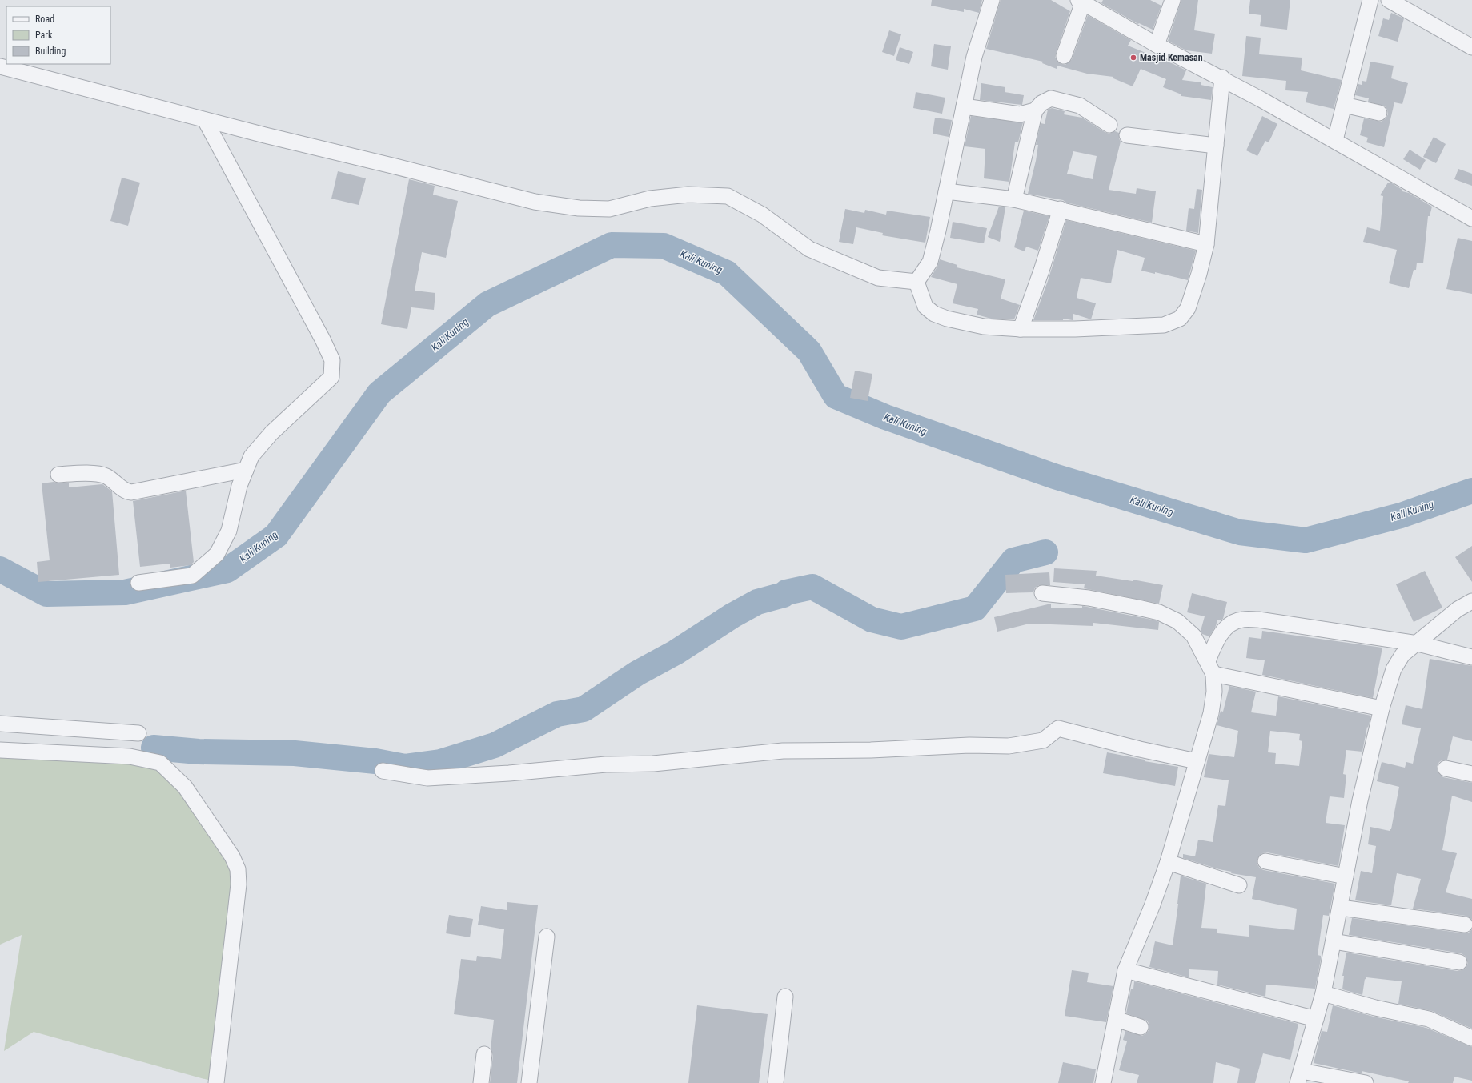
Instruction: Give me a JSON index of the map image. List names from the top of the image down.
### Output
{
  "water": ["Kali Kuning"],
  "places": ["Masjid Kemasan"],
  "legend": ["Road", "Park", "Building"]
}
